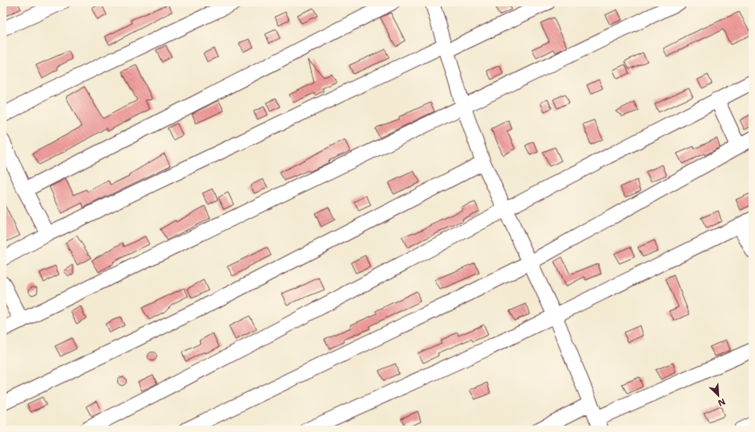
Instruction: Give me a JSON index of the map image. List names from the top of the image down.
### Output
{
  "north": "bottom right"
}
